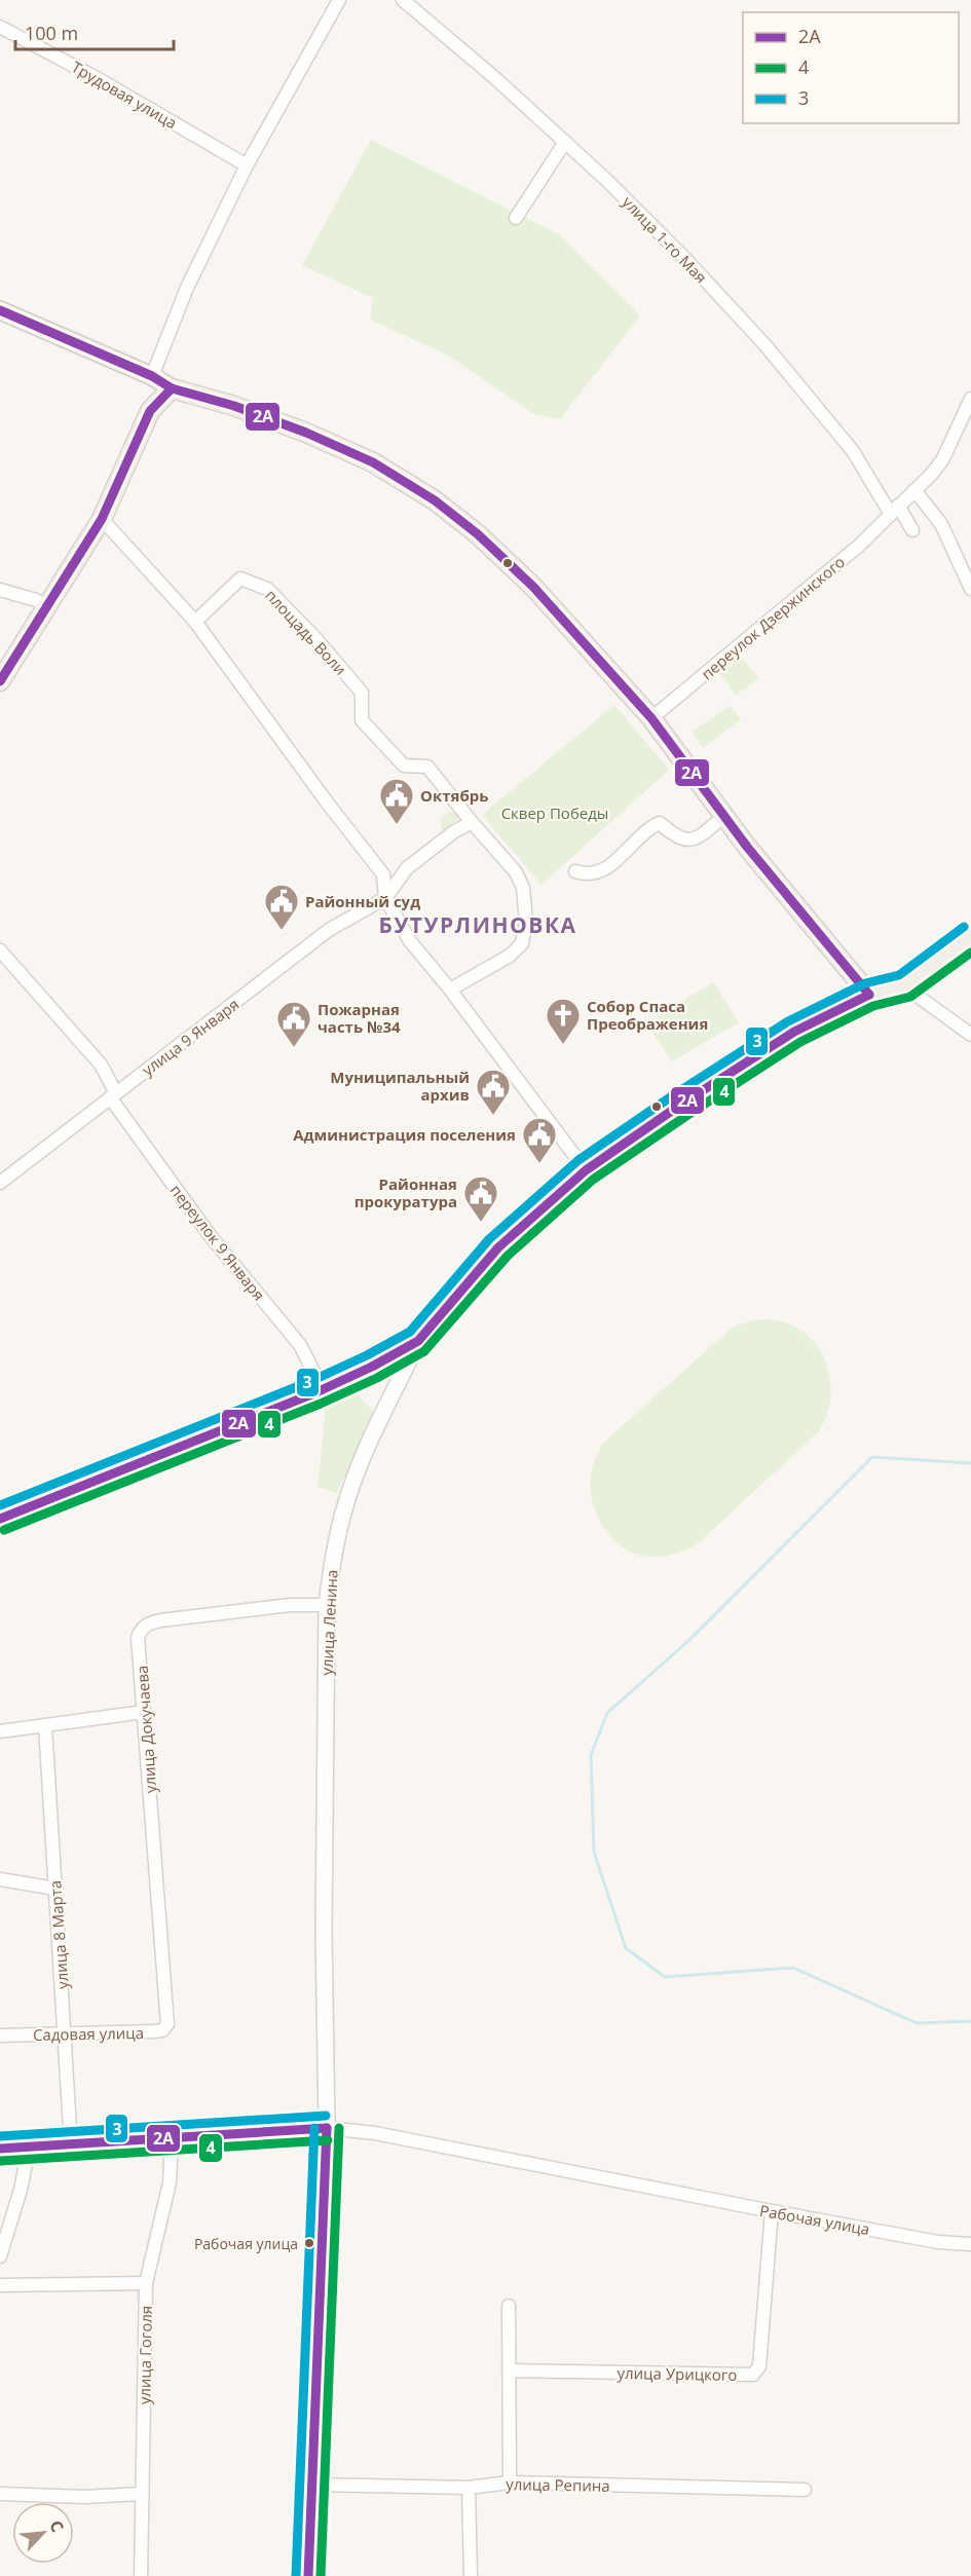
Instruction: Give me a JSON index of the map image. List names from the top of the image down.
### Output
{
  "streets": {
    "main road": ["улица Ленина"],
    "street": [
      "Трудовая улица",
      "улица 1-го Мая",
      "переулок Дзержинского",
      "площадь Воли",
      "улица 9 Января",
      "переулок 9 Января",
      "улица Докучаева",
      "улица 8 Марта",
      "Садовая улица",
      "Рабочая улица",
      "улица Гоголя",
      "улица Урицкого",
      "улица Репина"
    ]
  },
  "crossings": [
    ["улица 1-го Мая", "переулок Дзержинского"],
    ["площадь Воли", "улица 9 Января"],
    ["улица 9 Января", "переулок 9 Января"],
    ["улица Ленина", "улица Докучаева"],
    ["улица Ленина", "Рабочая улица"],
    ["улица Ленина", "улица Репина"],
    ["улица Докучаева", "Садовая улица"],
    ["улица 8 Марта", "Садовая улица"],
    ["улица 8 Марта", "Рабочая улица"],
    ["Рабочая улица", "улица Гоголя"],
    ["Рабочая улица", "улица Урицкого"]
  ],
  "districts": ["БУТУРЛИНОВКА"],
  "parks": ["Сквер Победы"],
  "places": {
    "public building": [
      "Октябрь",
      "Районный суд",
      "Пожарная часть №34",
      "Муниципальный архив",
      "Администрация поселения",
      "Районная прокуратура"
    ],
    "church": ["Собор Спаса Преображения"],
    "other": ["Рабочая улица"]
  },
  "lines": ["transit line 2А", "transit line 3", "transit line 4"],
  "legend": ["2А", "4", "3"],
  "scale_bar": "100 m",
  "north": "top right"
}
